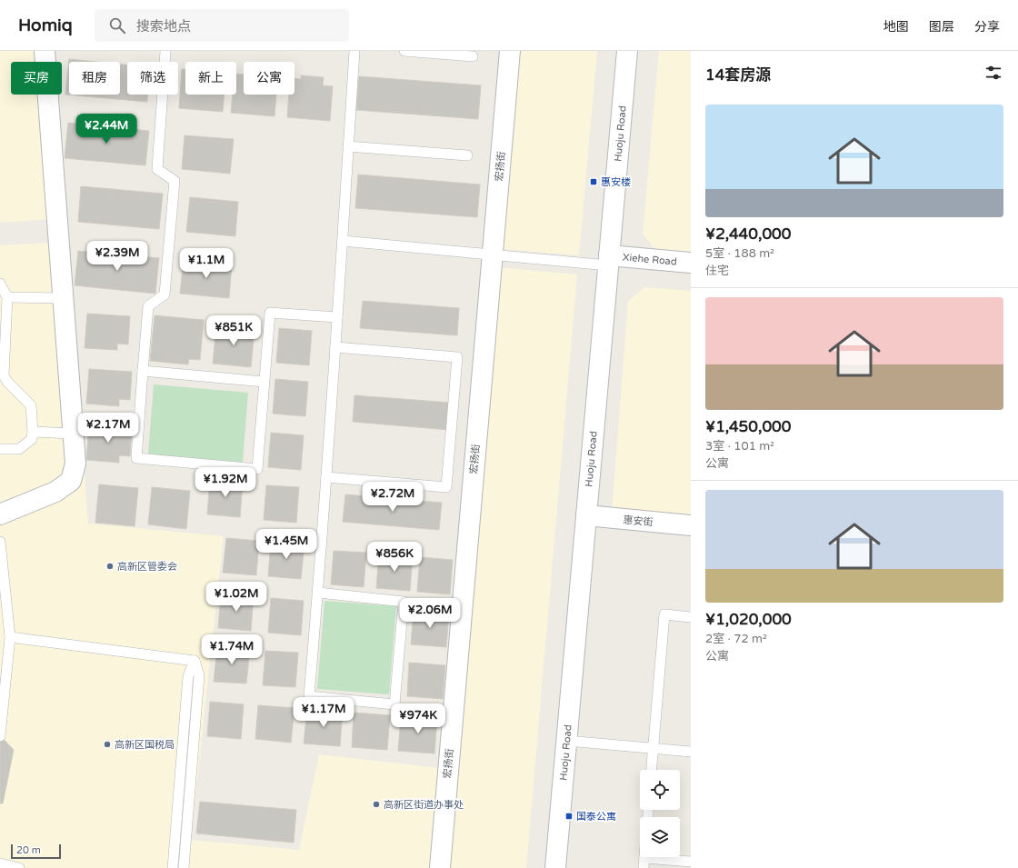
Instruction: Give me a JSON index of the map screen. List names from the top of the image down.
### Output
{
  "streets": {
    "street": [
      "Huoju Road",
      "宏扬街",
      "Xiehe Road",
      "惠安街"
    ]
  },
  "crossings": [
    ["Huoju Road", "Xiehe Road"],
    ["Huoju Road", "惠安街"]
  ],
  "places": {
    "transit": ["惠安楼", "国泰公寓"],
    "other": ["高新区管委会", "高新区国税局", "高新区街道办事处"]
  },
  "scale_bar": "20 m",
  "page": {
    "header": "Homiq",
    "search": "搜索地点",
    "nav": ["地图", "图层", "分享"],
    "heading": "14套房源",
    "chip": [
      "买房",
      "租房",
      "筛选",
      "新上",
      "公寓"
    ],
    "list": [
      {
        "name": "¥2,440,000",
        "note": "5室 · 188 m² · 住宅"
      },
      {
        "name": "¥1,450,000",
        "note": "3室 · 101 m² · 公寓"
      },
      {
        "name": "¥1,020,000",
        "note": "2室 · 72 m² · 公寓"
      }
    ],
    "price": [
      "¥2.44M",
      "¥2.39M",
      "¥1.1M",
      "¥851K",
      "¥2.17M",
      "¥1.92M",
      "¥2.72M",
      "¥1.45M",
      "¥856K",
      "¥1.02M",
      "¥2.06M",
      "¥1.74M",
      "¥1.17M",
      "¥974K"
    ],
    "scale": "20 m"
  }
}
